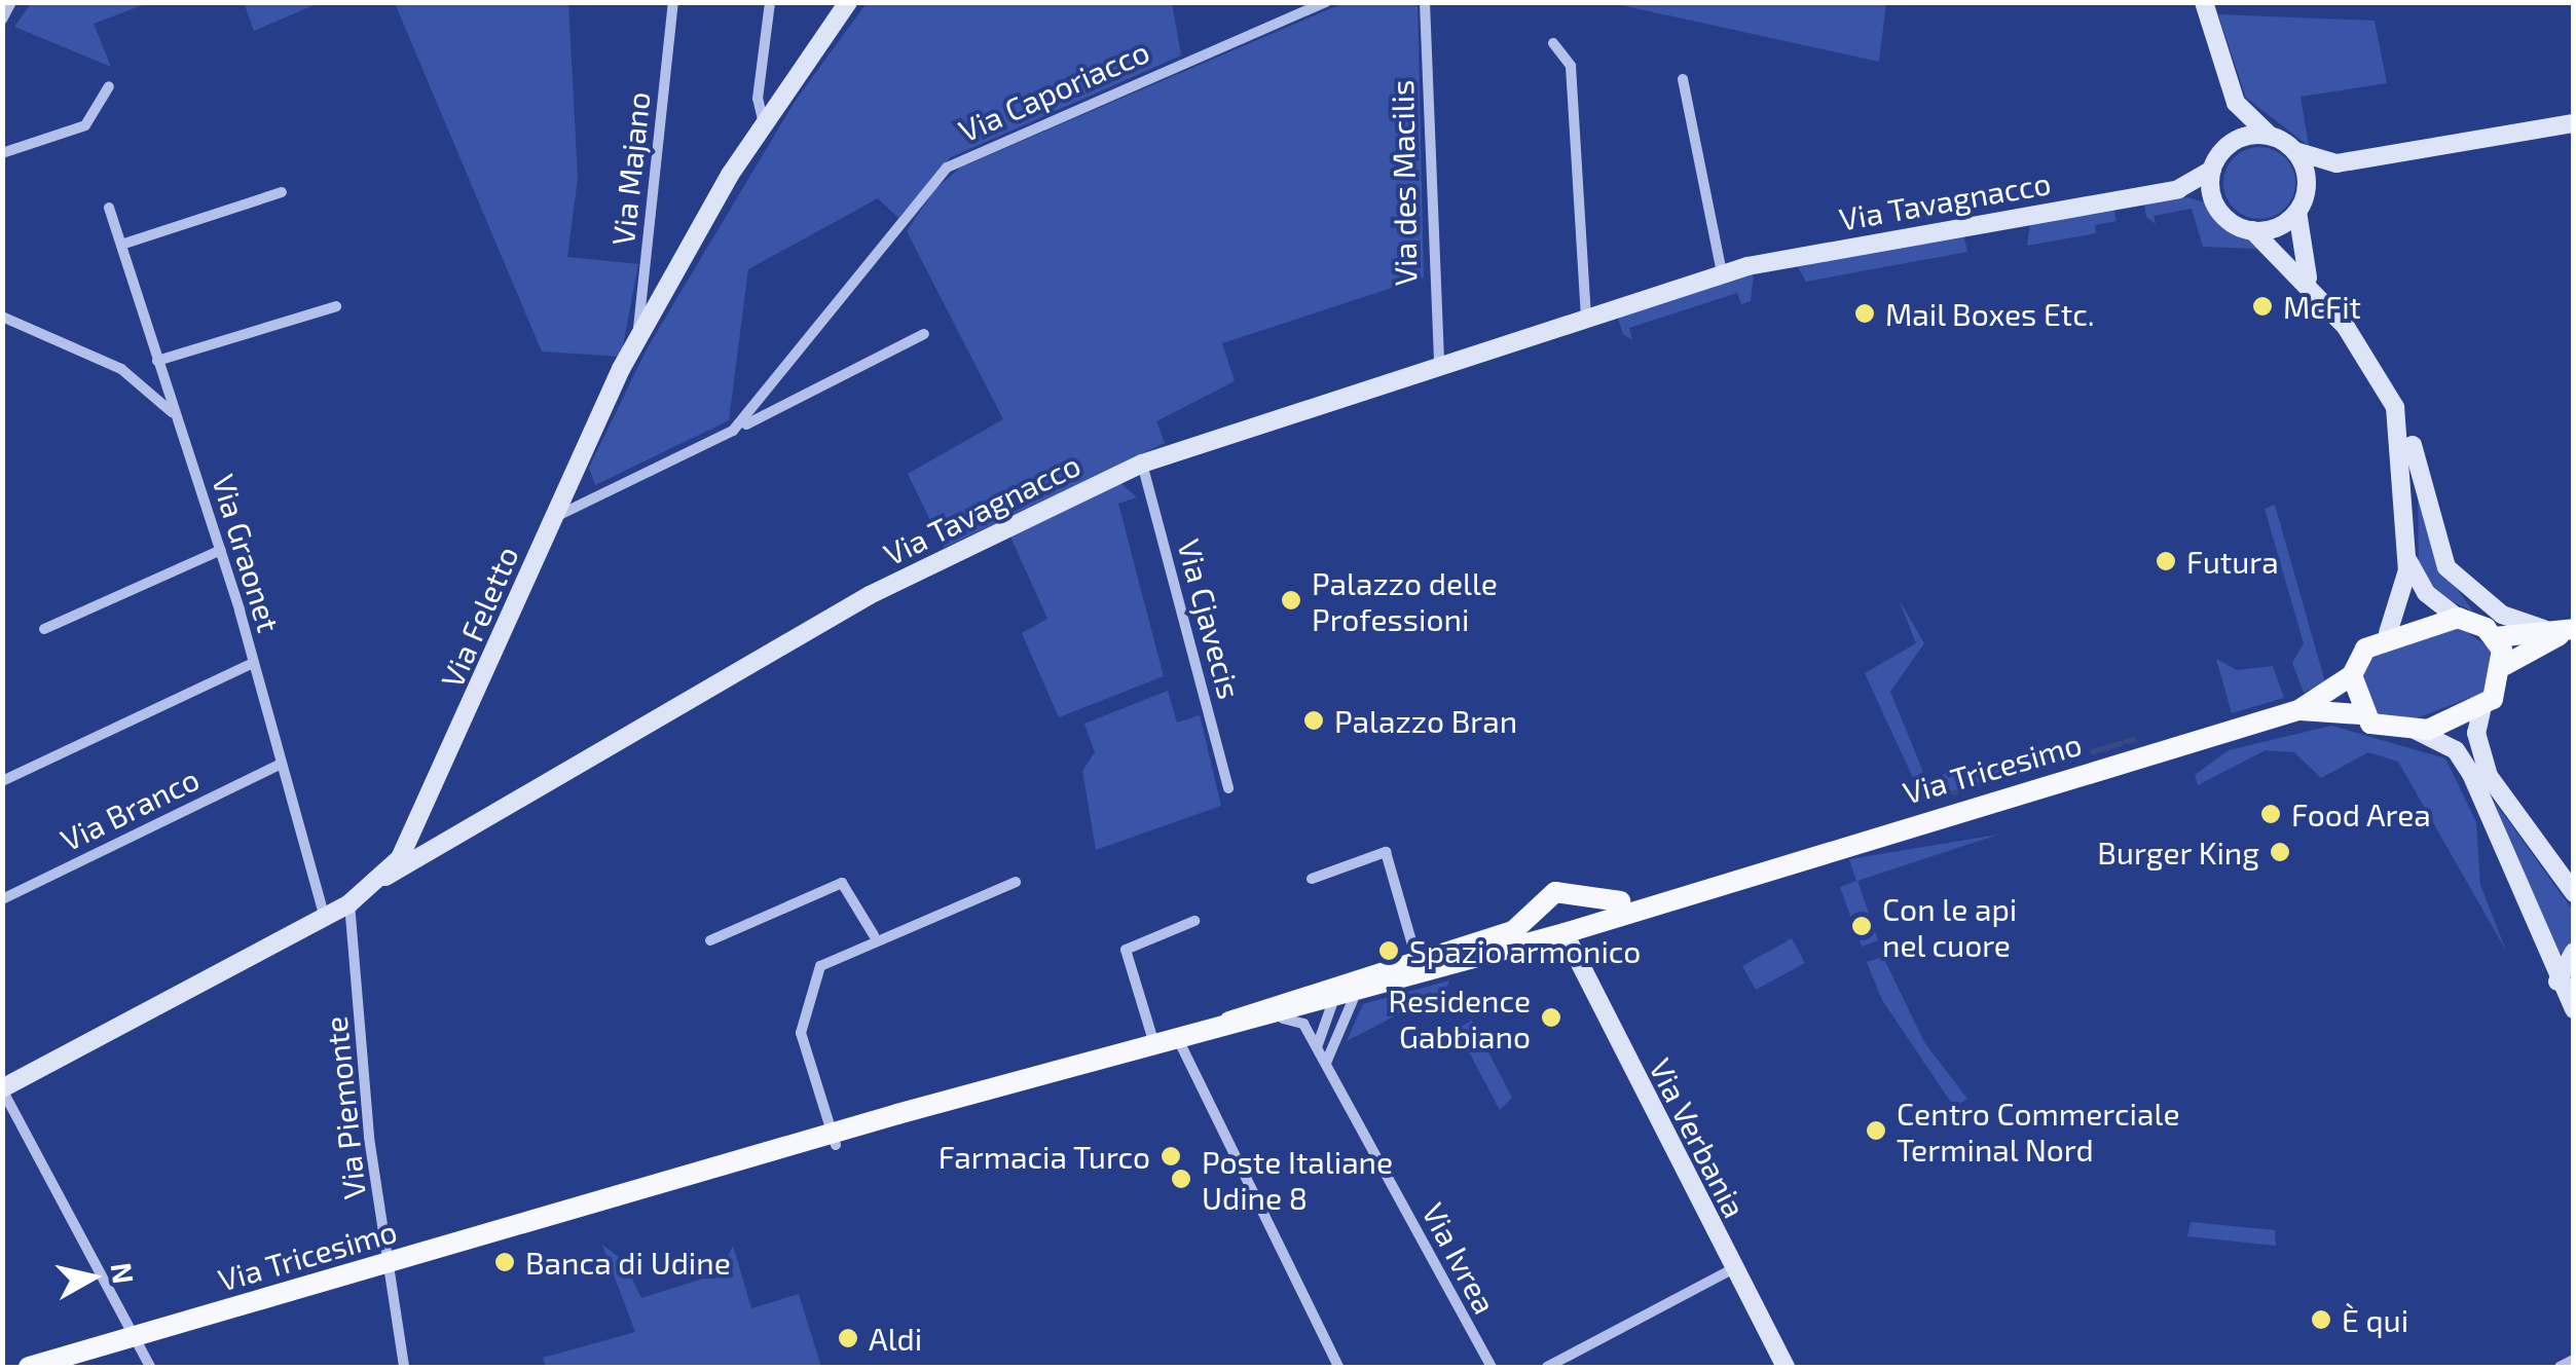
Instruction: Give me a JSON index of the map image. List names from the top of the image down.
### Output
{
  "streets": {
    "main road": ["Via Tricesimo"],
    "street": [
      "Via Caporiacco",
      "Via Majano",
      "Via des Macilis",
      "Via Tavagnacco",
      "Via Graonet",
      "Via Feletto",
      "Via Cjavecis",
      "Via Branco",
      "Via Piemonte",
      "Via Verbania",
      "Via Ivrea"
    ]
  },
  "crossings": [
    ["Via Caporiacco", "Via Feletto"],
    ["Via Majano", "Via Feletto"],
    ["Via des Macilis", "Via Tavagnacco"],
    ["Via Tavagnacco", "Via Feletto"],
    ["Via Tavagnacco", "Via Cjavecis"],
    ["Via Graonet", "Via Feletto"],
    ["Via Graonet", "Via Branco"],
    ["Via Feletto", "Via Piemonte"],
    ["Via Tricesimo", "Via Piemonte"],
    ["Via Tricesimo", "Via Verbania"],
    ["Via Tricesimo", "Via Ivrea"]
  ],
  "places": [
    "McFit",
    "Mail Boxes Etc.",
    "Futura",
    "Palazzo delle Professioni",
    "Palazzo Bran",
    "Food Area",
    "Burger King",
    "Con le api nel cuore",
    "Spazio armonico",
    "Residence Gabbiano",
    "Centro Commerciale Terminal Nord",
    "Farmacia Turco",
    "Poste Italiane Udine 8",
    "Banca di Udine",
    "È qui",
    "Aldi"
  ],
  "north": "right"
}
